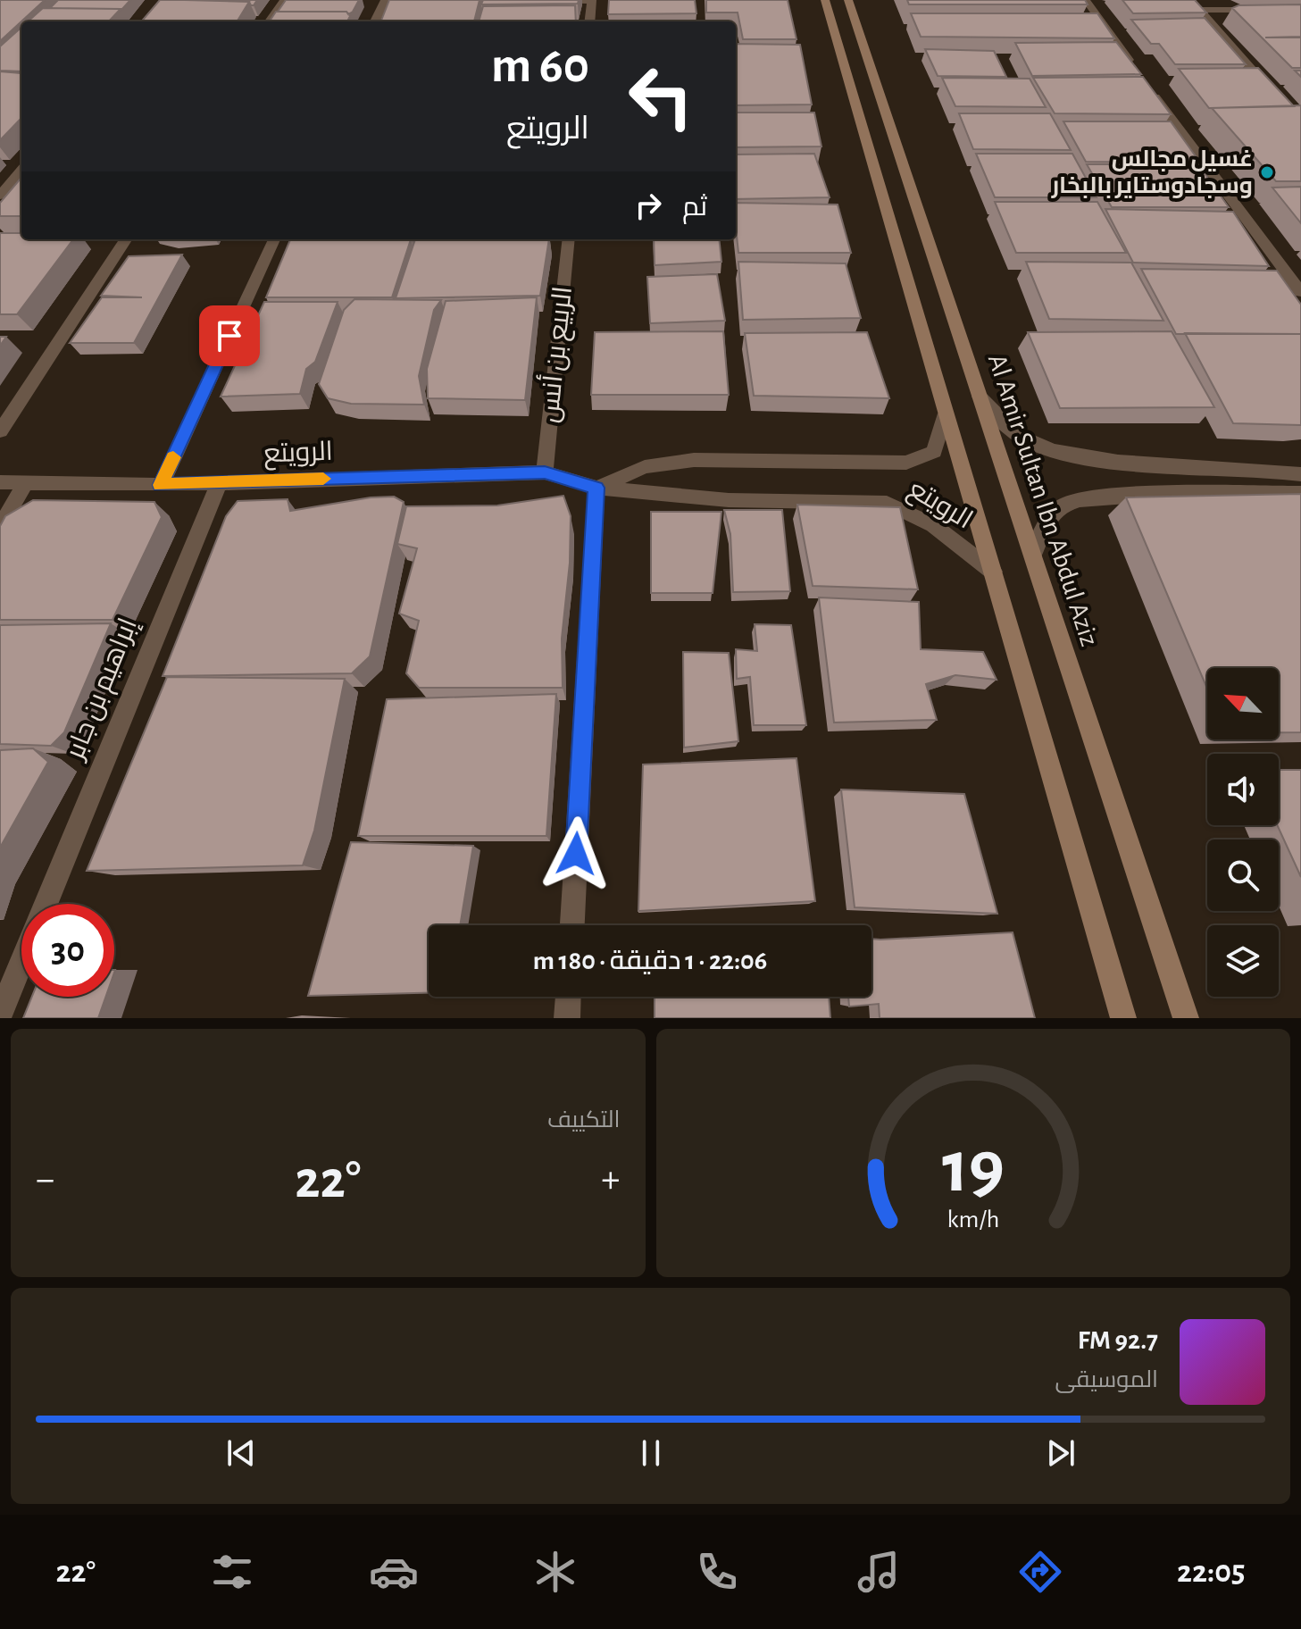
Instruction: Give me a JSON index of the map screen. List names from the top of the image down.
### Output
{
  "streets": {
    "street": [
      "الربيع بن أنس",
      "الرويتع",
      "Al Amir Sultan Ibn Abdul Aziz",
      "إبراهيم بن جابر"
    ]
  },
  "crossings": [
    ["الربيع بن أنس", "الرويتع"],
    ["الرويتع", "إبراهيم بن جابر"]
  ],
  "places": ["غسيل مجالس وسجادوستاير بالبخار"],
  "north": "top left",
  "page": {
    "turn": ["60 m", "الرويتع"],
    "then": "ثم",
    "limit": "30",
    "trip": "22:06 · 1 دقيقة · 180 m",
    "tile": "التكييف",
    "heat": ["−", "22°", "+"],
    "song": ["92.7 FM", "الموسيقى"],
    "tabs": ["22:05", "22°"],
    "gauge": ["19", "km/h"]
  }
}
